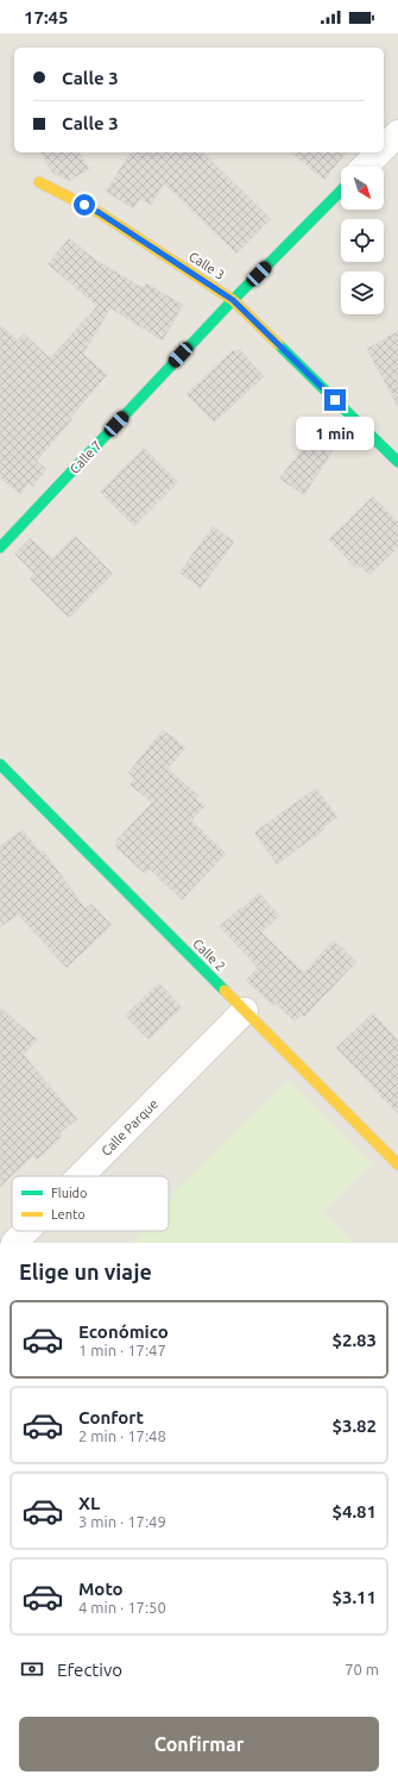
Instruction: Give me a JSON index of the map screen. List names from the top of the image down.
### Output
{
  "streets": {
    "street": [
      "Calle 3",
      "Calle 7",
      "Calle 2",
      "Calle Parque"
    ]
  },
  "crossings": [
    ["Calle 3", "Calle 7"],
    ["Calle 2", "Calle Parque"]
  ],
  "legend": ["Fluido", "Lento"],
  "north": "bottom right",
  "page": {
    "status": "17:45",
    "banner": ["Calle 3", "Calle 3"],
    "bubble": "1 min",
    "heading": "Elige un viaje",
    "list": [
      {
        "name": "Económico",
        "note": "1 min · 17:47",
        "value": "$2.83"
      },
      {
        "name": "Confort",
        "note": "2 min · 17:48",
        "value": "$3.82"
      },
      {
        "name": "XL",
        "note": "3 min · 17:49",
        "value": "$4.81"
      },
      {
        "name": "Moto",
        "note": "4 min · 17:50",
        "value": "$3.11"
      }
    ],
    "pay": ["Efectivo", "70 m"],
    "buttons": "Confirmar"
  }
}
